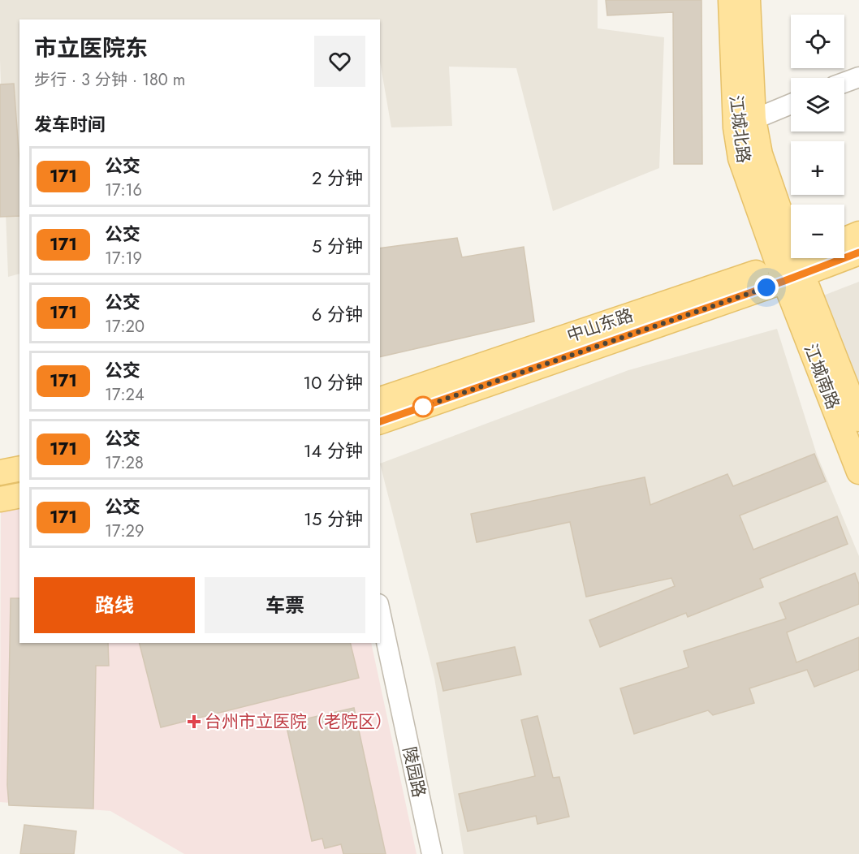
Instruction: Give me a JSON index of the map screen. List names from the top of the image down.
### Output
{
  "streets": {
    "main road": ["江城北路", "中山东路", "江城南路"],
    "street": ["陵园路"]
  },
  "crossings": [
    ["江城北路", "中山东路"],
    ["江城北路", "江城南路"],
    ["中山东路", "江城南路"]
  ],
  "places": {
    "health": ["台州市立医院（老院区）"]
  },
  "lines": ["bus line 171"],
  "page": {
    "map_buttons": ["+", "−"],
    "heading": [
      ["市立医院东", "步行 · 3 分钟 · 180 m"],
      "发车时间"
    ],
    "list": [
      {
        "mark": "171",
        "name": "公交",
        "note": "17:16",
        "value": "2 分钟"
      },
      {
        "mark": "171",
        "name": "公交",
        "note": "17:19",
        "value": "5 分钟"
      },
      {
        "mark": "171",
        "name": "公交",
        "note": "17:20",
        "value": "6 分钟"
      },
      {
        "mark": "171",
        "name": "公交",
        "note": "17:24",
        "value": "10 分钟"
      },
      {
        "mark": "171",
        "name": "公交",
        "note": "17:28",
        "value": "14 分钟"
      },
      {
        "mark": "171",
        "name": "公交",
        "note": "17:29",
        "value": "15 分钟"
      }
    ],
    "buttons": ["路线", "车票"]
  }
}
